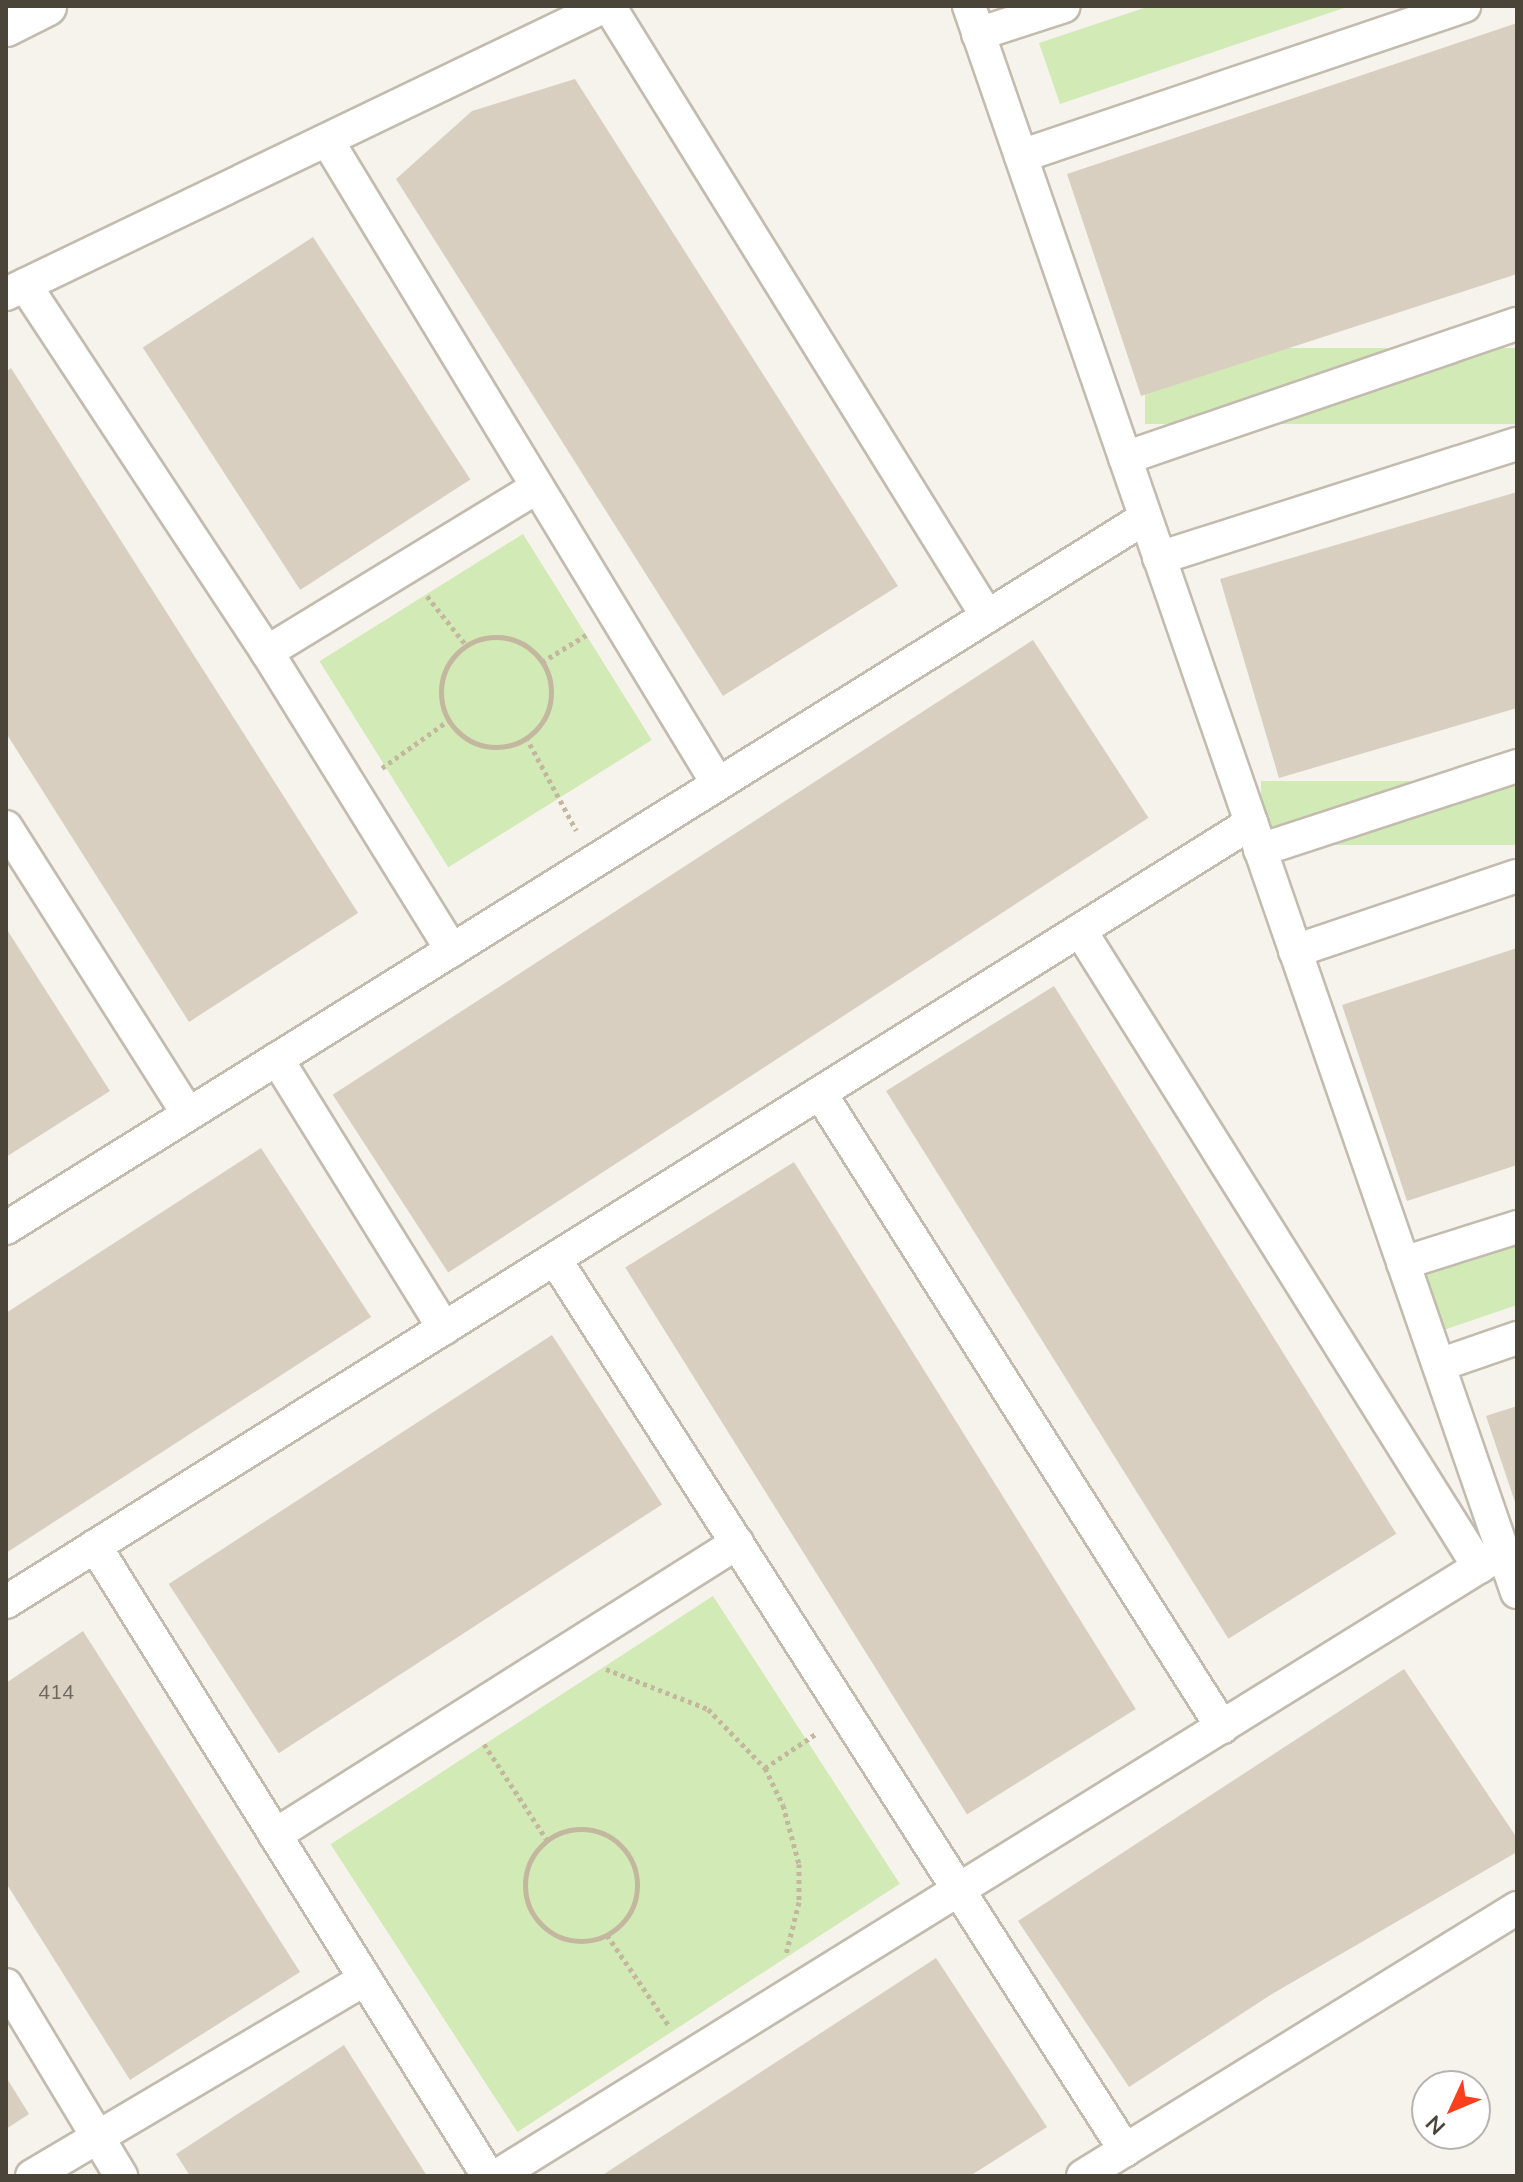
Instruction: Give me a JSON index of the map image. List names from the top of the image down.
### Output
{
  "house_numbers": ["414"],
  "north": "bottom left"
}
